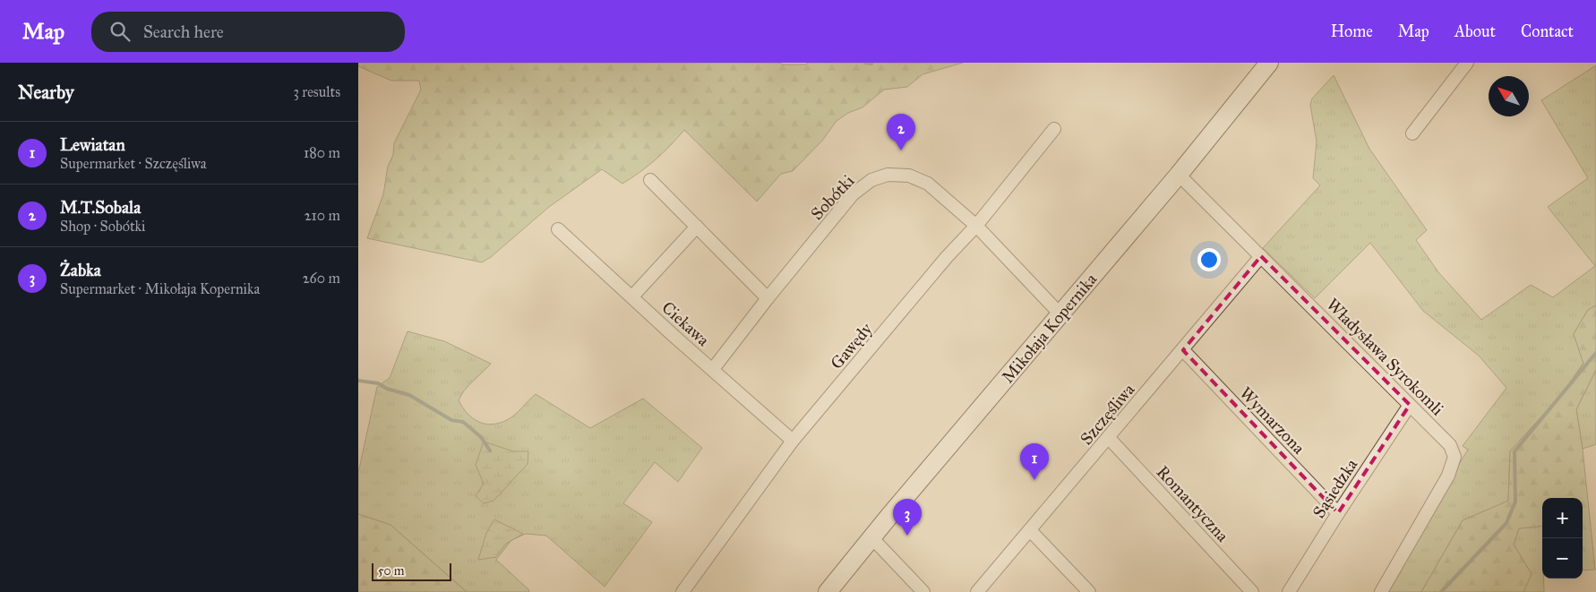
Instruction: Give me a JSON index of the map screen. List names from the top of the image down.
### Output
{
  "streets": {
    "street": [
      "Sobótki",
      "Ciekawa",
      "Mikołaja Kopernika",
      "Gawędy",
      "Władysława Syrokomli",
      "Szczęśliwa",
      "Wymarzona",
      "Sąsiedzka",
      "Romantyczna"
    ]
  },
  "crossings": [
    ["Sobótki", "Ciekawa"],
    ["Sobótki", "Mikołaja Kopernika"],
    ["Sobótki", "Gawędy"],
    ["Ciekawa", "Gawędy"],
    ["Mikołaja Kopernika", "Władysława Syrokomli"],
    ["Władysława Syrokomli", "Szczęśliwa"],
    ["Władysława Syrokomli", "Sąsiedzka"],
    ["Szczęśliwa", "Wymarzona"],
    ["Szczęśliwa", "Romantyczna"],
    ["Wymarzona", "Sąsiedzka"]
  ],
  "scale_bar": "50 m",
  "north": "top left",
  "page": {
    "header": "Map",
    "search": "Search here",
    "nav": [
      "Home",
      "Map",
      "About",
      "Contact"
    ],
    "heading": ["Nearby", "3 results"],
    "pins": ["2", "1", "3"],
    "list": [
      {
        "mark": "1",
        "name": "Lewiatan",
        "note": "Supermarket · Szczęśliwa",
        "value": "180 m"
      },
      {
        "mark": "2",
        "name": "M.T.Sobala",
        "note": "Shop · Sobótki",
        "value": "210 m"
      },
      {
        "mark": "3",
        "name": "Żabka",
        "note": "Supermarket · Mikołaja Kopernika",
        "value": "260 m"
      }
    ],
    "map_buttons": ["+", "−"],
    "scale": "50 m"
  }
}
